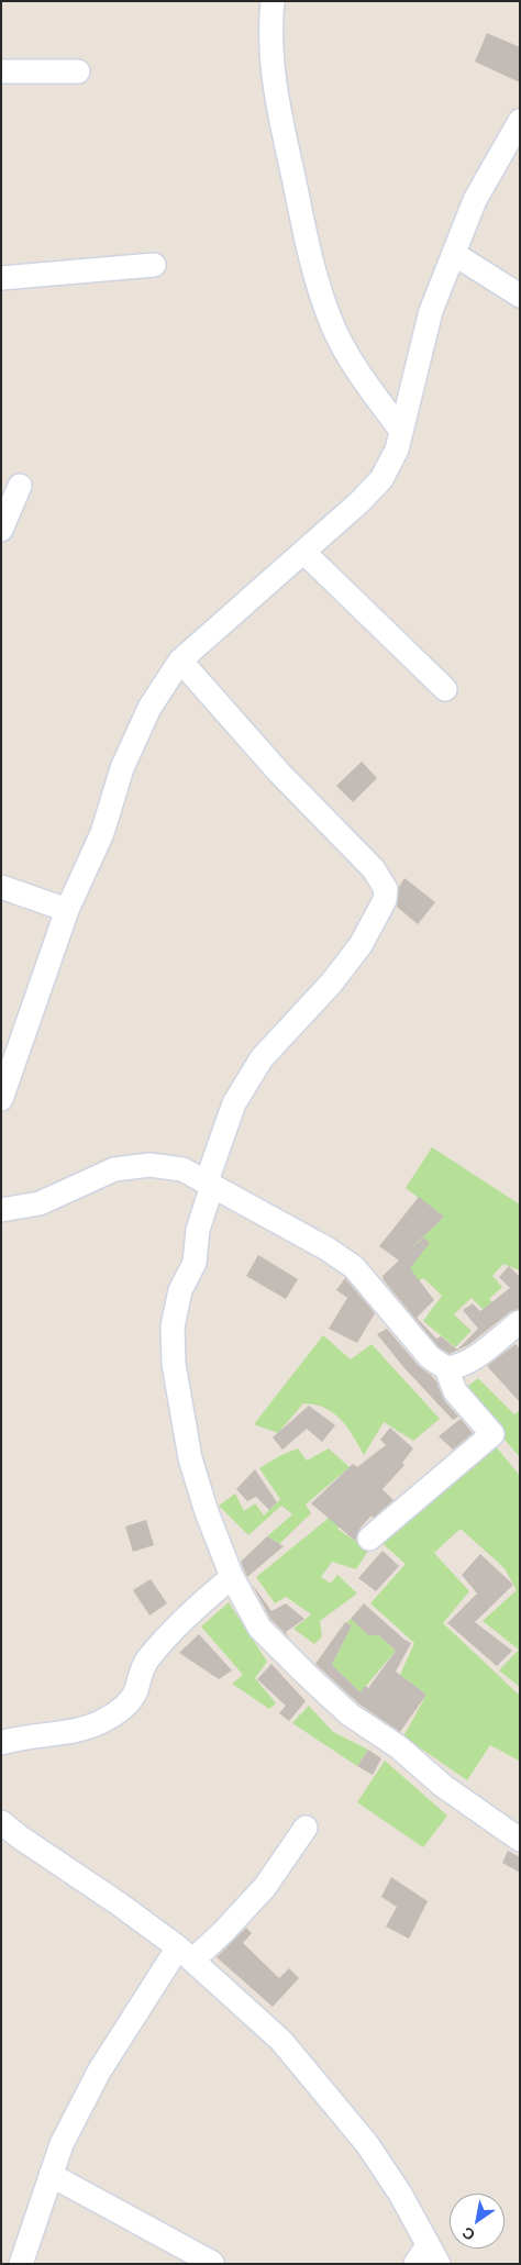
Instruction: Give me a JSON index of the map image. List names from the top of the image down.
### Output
{
  "north": "bottom left"
}
